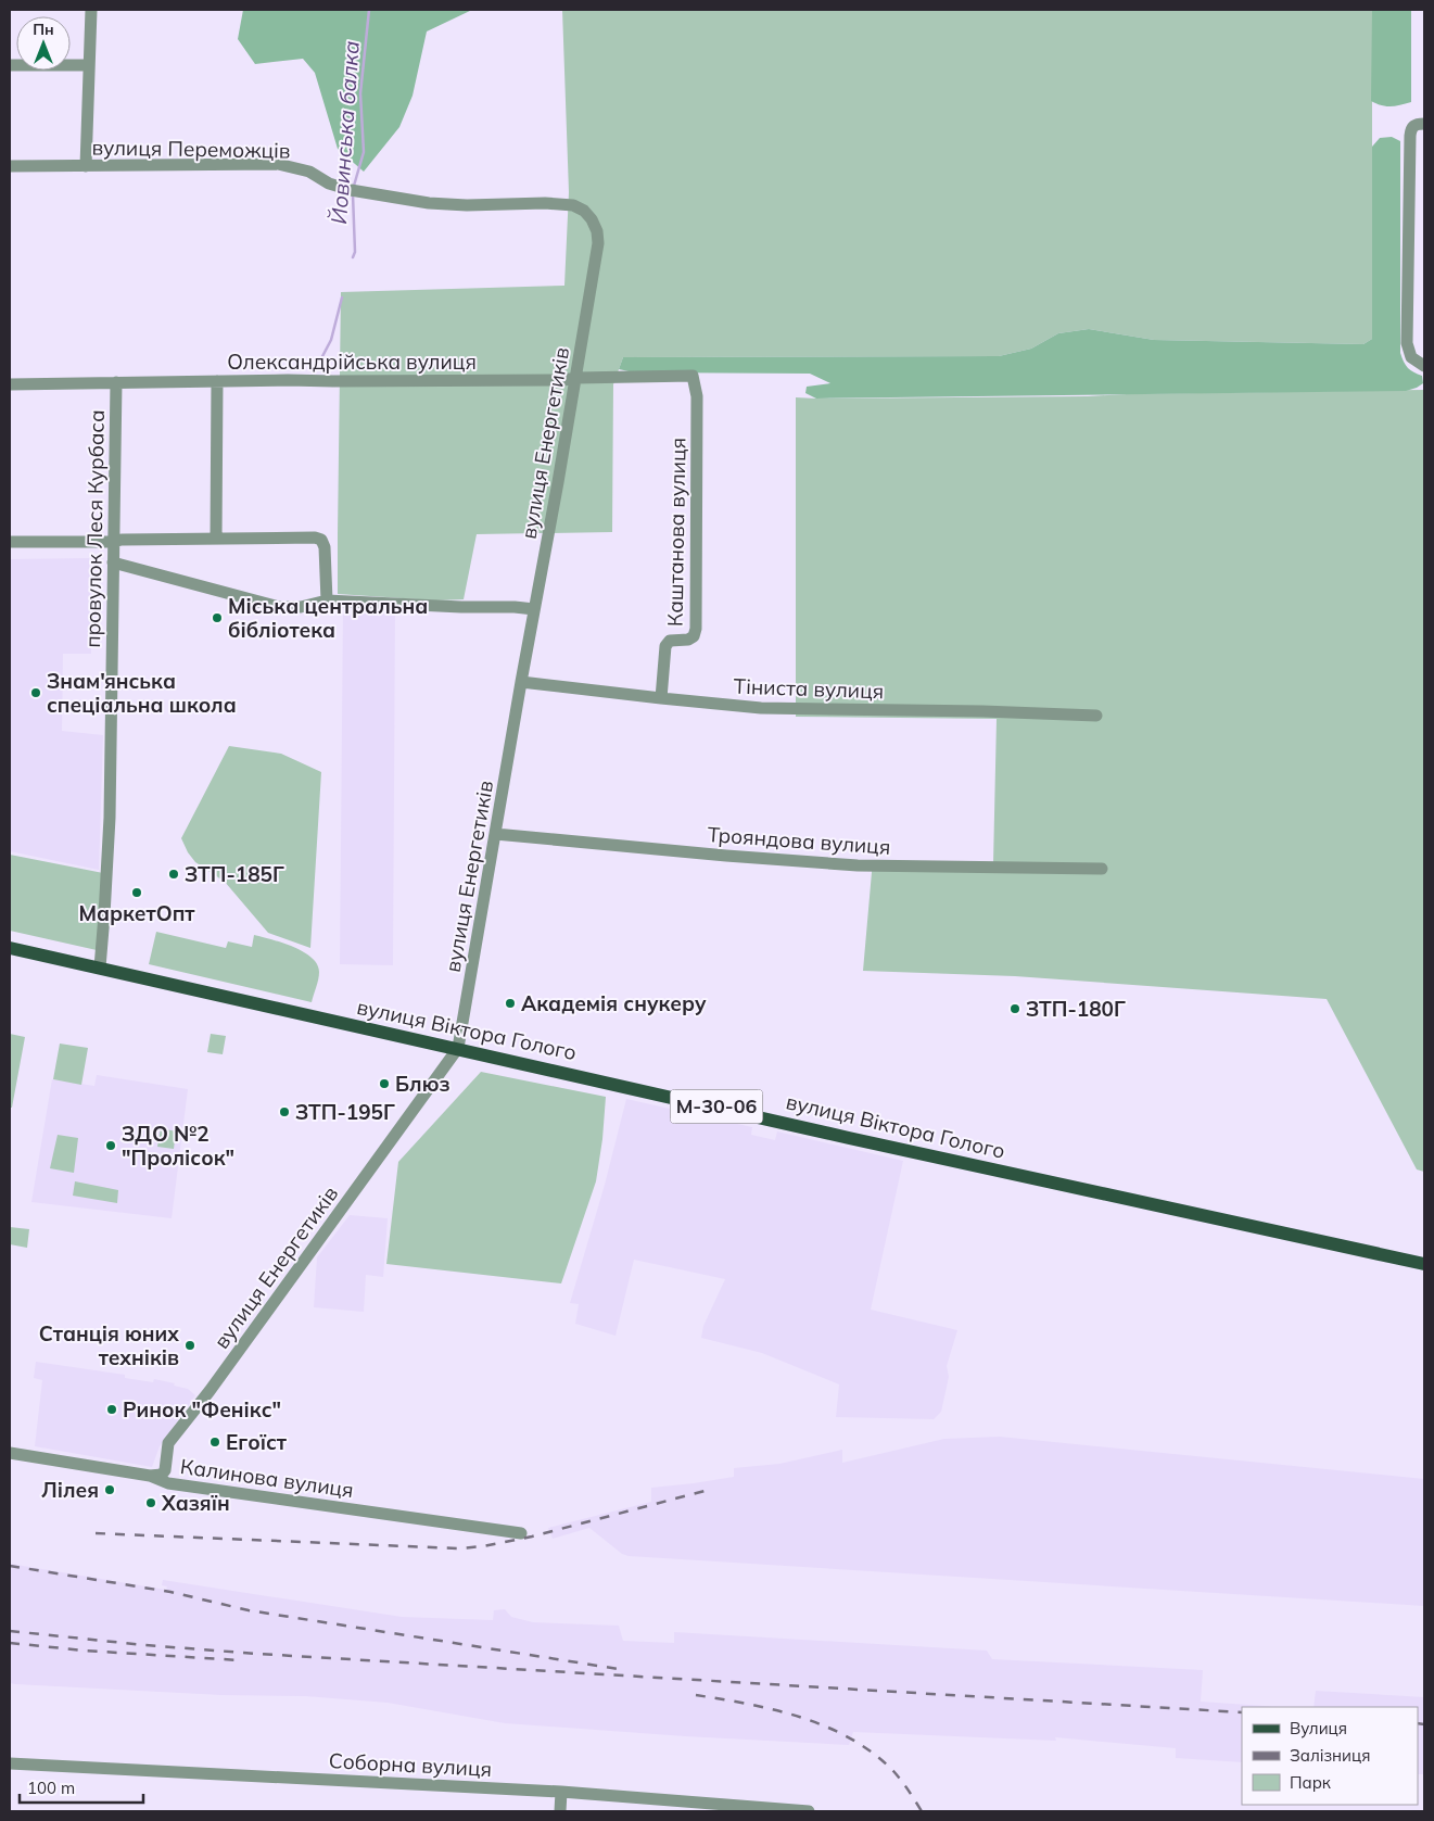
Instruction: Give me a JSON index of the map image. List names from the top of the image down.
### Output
{
  "streets": {
    "main road": ["вулиця Віктора Голого", "М-30-06"],
    "street": [
      "вулиця Переможців",
      "Олександрійська вулиця",
      "вулиця Енергетиків",
      "провулок Леся Курбаса",
      "Каштанова вулиця",
      "Тіниста вулиця",
      "Трояндова вулиця",
      "Калинова вулиця",
      "Соборна вулиця"
    ]
  },
  "crossings": [
    ["вулиця Переможців", "вулиця Енергетиків"],
    ["Олександрійська вулиця", "вулиця Енергетиків"],
    ["Олександрійська вулиця", "провулок Леся Курбаса"],
    ["Олександрійська вулиця", "Каштанова вулиця"],
    ["вулиця Енергетиків", "Тіниста вулиця"],
    ["вулиця Енергетиків", "Трояндова вулиця"],
    ["вулиця Енергетиків", "вулиця Віктора Голого"],
    ["вулиця Енергетиків", "Калинова вулиця"],
    ["провулок Леся Курбаса", "вулиця Віктора Голого"],
    ["Каштанова вулиця", "Тіниста вулиця"]
  ],
  "water": ["Йовинська балка"],
  "places": [
    "Міська центральна бібліотека",
    "Знам'янська спеціальна школа",
    "ЗТП-185Г",
    "МаркетОпт",
    "Академія снукеру",
    "ЗТП-180Г",
    "Блюз",
    "ЗТП-195Г",
    "ЗДО №2 \"Пролісок\"",
    "Станція юних техніків",
    "Ринок \"Фенікс\"",
    "Егоїст",
    "Лілея",
    "Хазяїн"
  ],
  "legend": ["Вулиця", "Залізниця", "Парк"],
  "scale_bar": "100 m",
  "north": "top"
}
